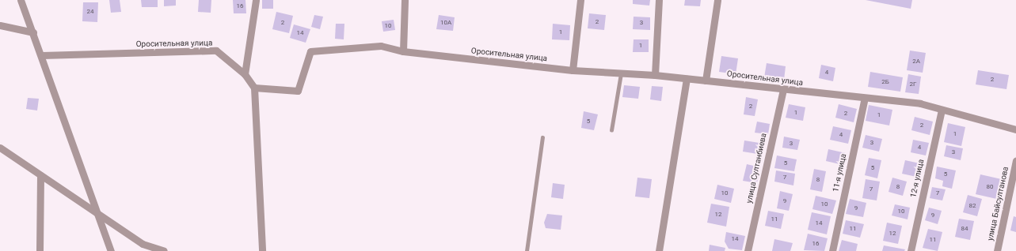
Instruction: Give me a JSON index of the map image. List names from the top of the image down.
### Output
{
  "streets": {
    "street": [
      "Оросительная улица",
      "улица Султанбиева",
      "11-я улица",
      "12-я улица",
      "улица Байсултанова"
    ]
  },
  "crossings": [
    ["Оросительная улица", "улица Султанбиева"],
    ["Оросительная улица", "11-я улица"],
    ["Оросительная улица", "12-я улица"]
  ],
  "house_numbers": [
    "16",
    "24",
    "2",
    "2",
    "10А",
    "3",
    "10",
    "1",
    "14",
    "1",
    "2А",
    "4",
    "2",
    "2Б",
    "2Г",
    "2",
    "1",
    "2",
    "1",
    "5",
    "2",
    "1",
    "4",
    "3",
    "3",
    "4",
    "3",
    "5",
    "5",
    "5",
    "7",
    "8",
    "8",
    "80",
    "7",
    "10",
    "7",
    "9",
    "10",
    "82",
    "9",
    "10",
    "12",
    "9",
    "11",
    "14",
    "11",
    "84",
    "12",
    "14",
    "11",
    "16"
  ]
}
